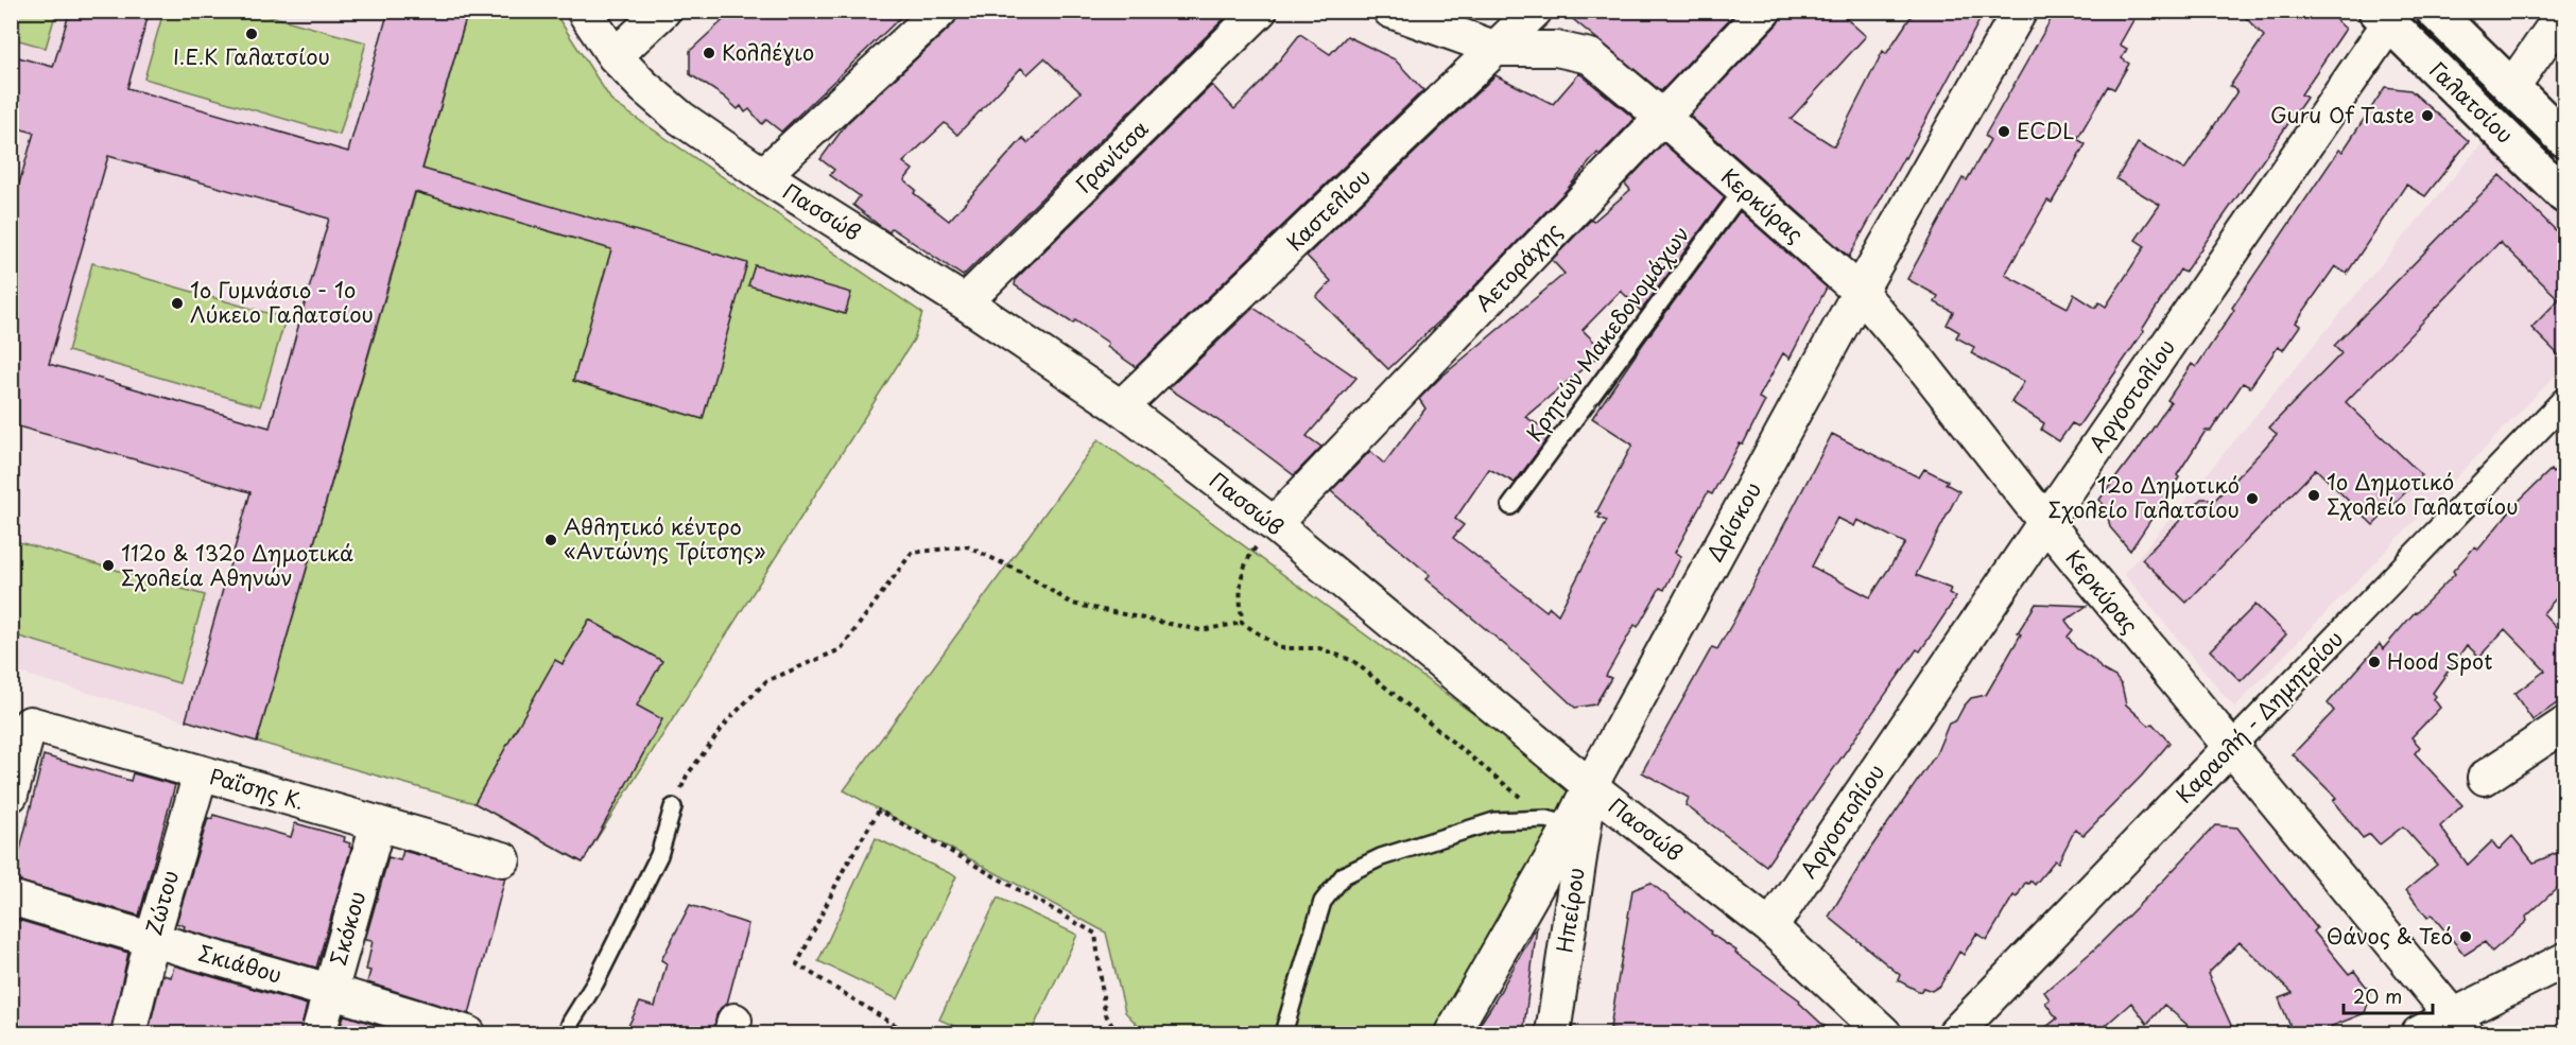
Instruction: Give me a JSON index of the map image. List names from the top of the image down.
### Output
{
  "streets": {
    "main road": ["Γαλατσίου"],
    "street": [
      "Γρανίτσα",
      "Κερκύρας",
      "Καστελίου",
      "Πασσώβ",
      "Αετοράχης",
      "Αργοστολίου",
      "Δρίσκου",
      "Καραολή - Δημητρίου",
      "Ραΐσης Κ.",
      "Ζώτου",
      "Ηπείρου",
      "Σκόκου",
      "Σκιάθου"
    ],
    "lane": ["Κρητών Μακεδονομάχων"]
  },
  "crossings": [
    ["Γαλατσίου", "Αργοστολίου"],
    ["Γρανίτσα", "Πασσώβ"],
    ["Κερκύρας", "Καστελίου"],
    ["Κερκύρας", "Αετοράχης"],
    ["Κερκύρας", "Κρητών Μακεδονομάχων"],
    ["Κερκύρας", "Αργοστολίου"],
    ["Κερκύρας", "Δρίσκου"],
    ["Κερκύρας", "Καραολή - Δημητρίου"],
    ["Καστελίου", "Πασσώβ"],
    ["Πασσώβ", "Αετοράχης"],
    ["Πασσώβ", "Αργοστολίου"],
    ["Πασσώβ", "Δρίσκου"],
    ["Πασσώβ", "Ηπείρου"],
    ["Δρίσκου", "Ηπείρου"],
    ["Ραΐσης Κ.", "Ζώτου"],
    ["Ραΐσης Κ.", "Σκόκου"],
    ["Ζώτου", "Σκιάθου"],
    ["Σκόκου", "Σκιάθου"]
  ],
  "places": [
    "Ι.Ε.Κ Γαλατσίου",
    "Κολλέγιο",
    "Guru Of Taste",
    "ECDL",
    "1ο Γυμνάσιο - 1ο Λύκειο Γαλατσίου",
    "1ο Δημοτικό Σχολείο Γαλατσίου",
    "12ο Δημοτικό Σχολείο Γαλατσίου",
    "Αθλητικό κέντρο «Αντώνης Τρίτσης»",
    "112ο & 132ο Δημοτικά Σχολεία Αθηνών",
    "Hood Spot",
    "Θάνος & Τεό"
  ],
  "scale_bar": "20 m"
}
